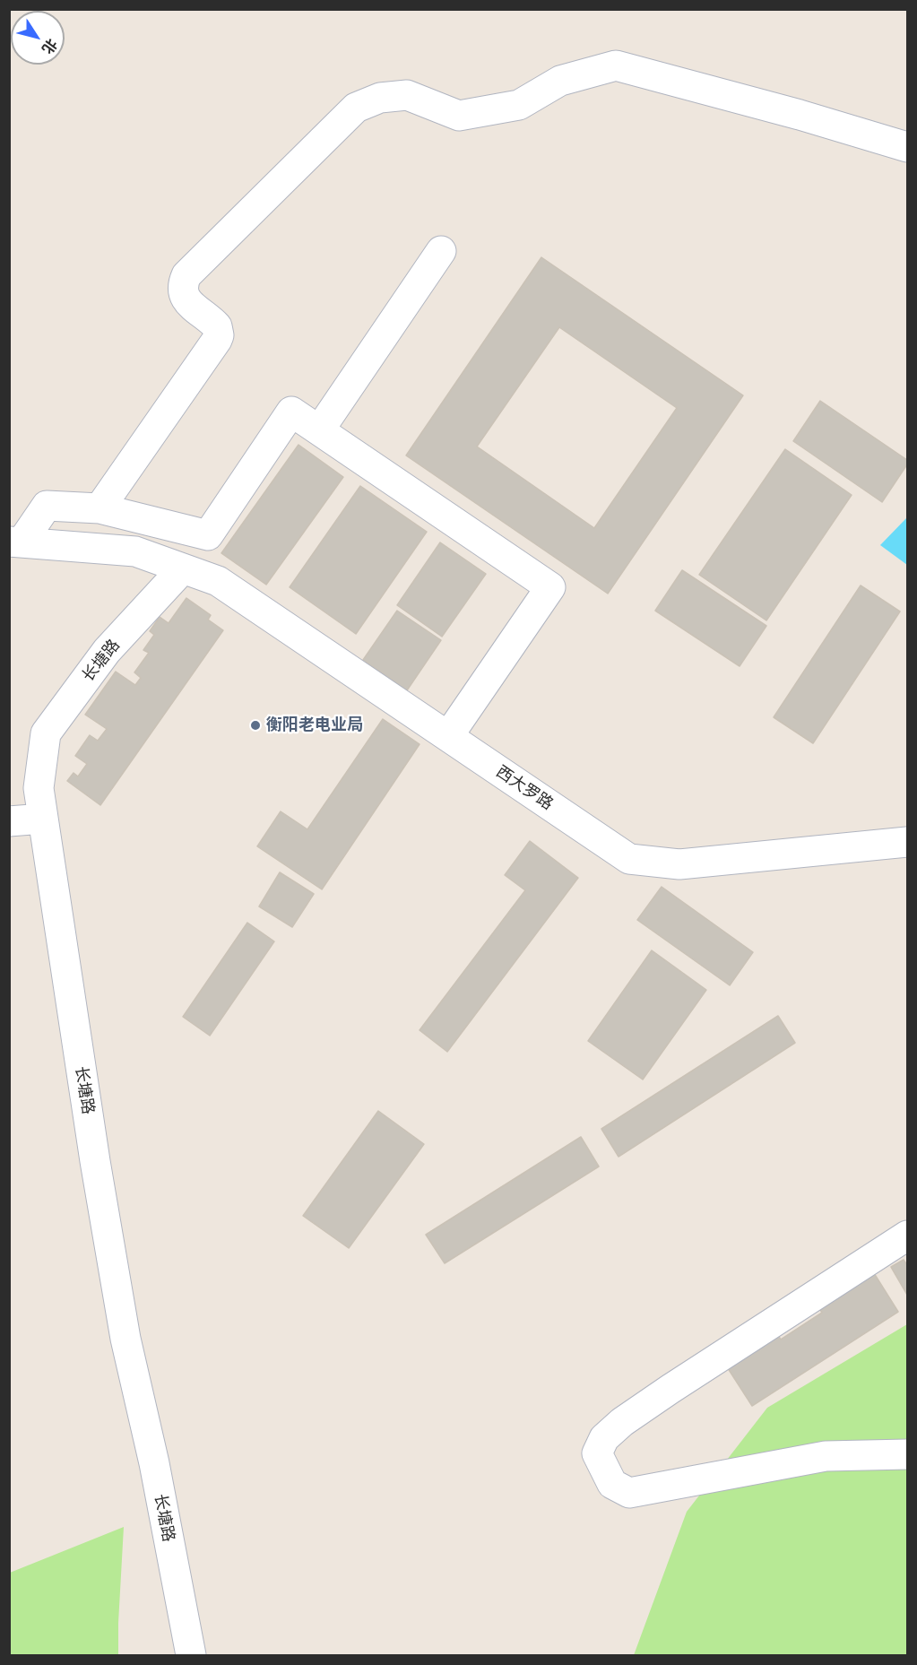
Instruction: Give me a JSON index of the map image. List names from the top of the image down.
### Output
{
  "streets": {
    "street": ["长塘路", "西大罗路"]
  },
  "crossings": [
    ["长塘路", "西大罗路"]
  ],
  "places": ["衡阳老电业局"],
  "north": "bottom right"
}
